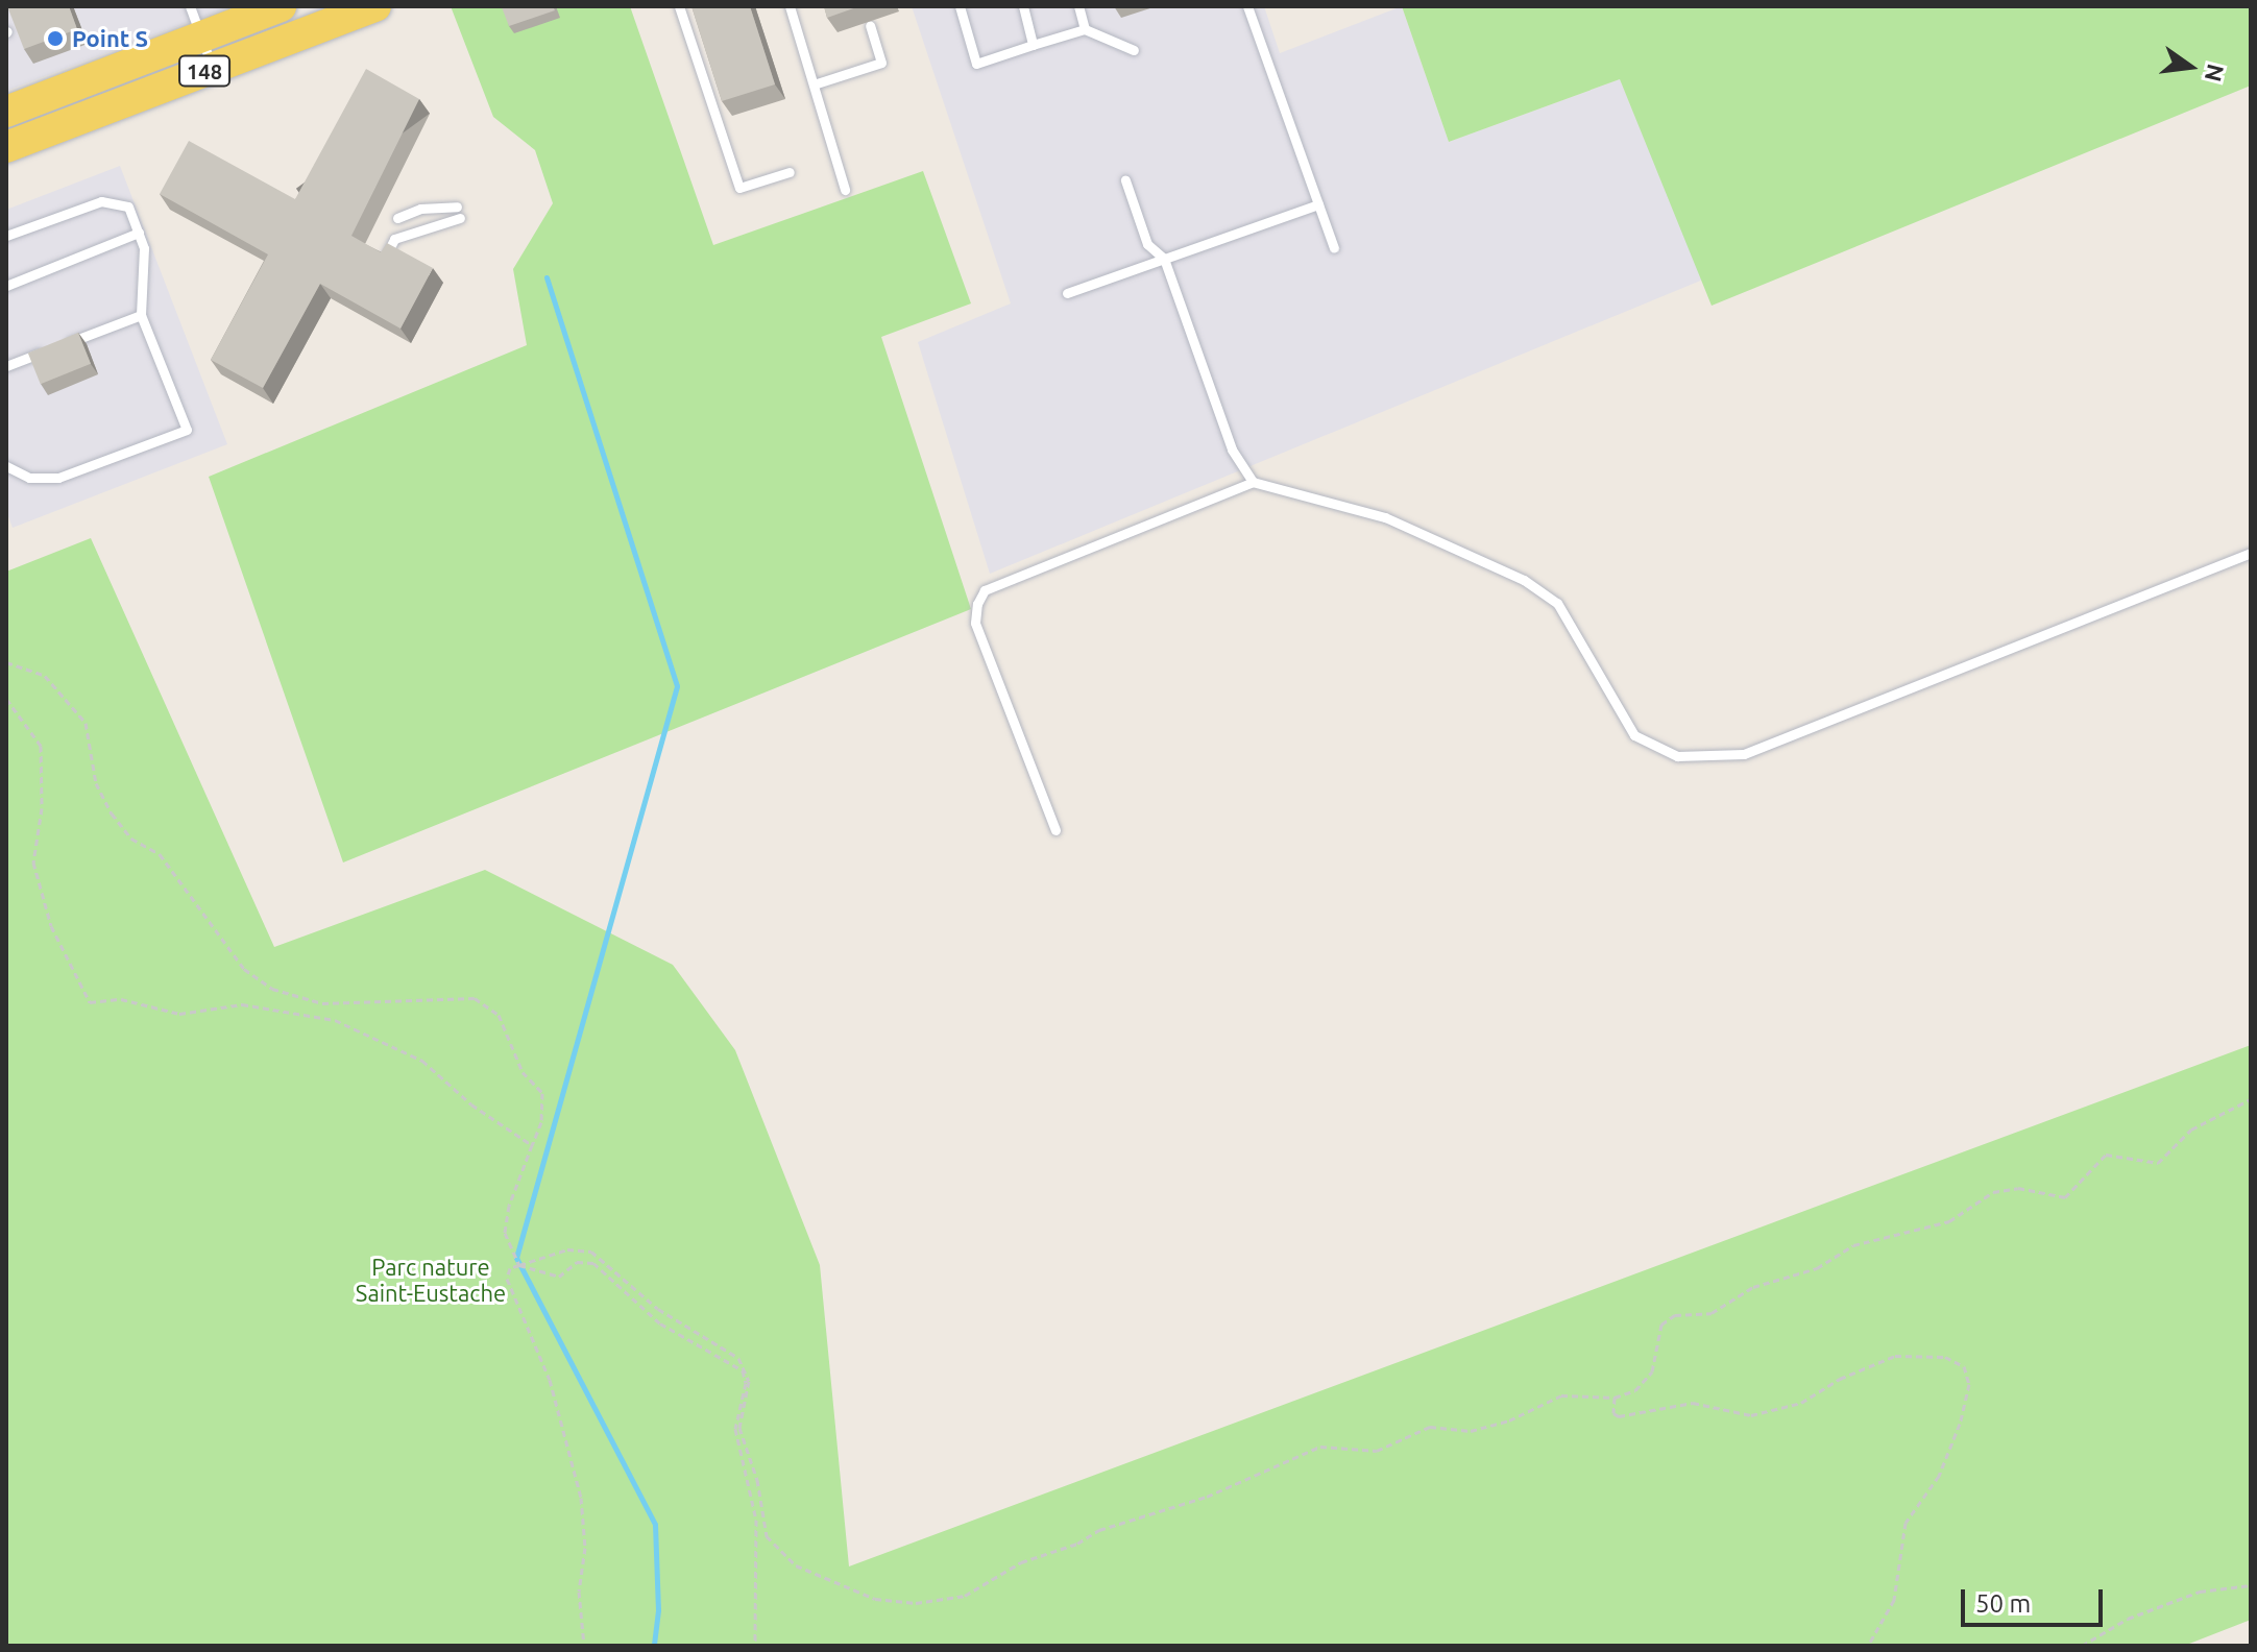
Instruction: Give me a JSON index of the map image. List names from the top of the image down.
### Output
{
  "streets": {
    "main road": ["148"]
  },
  "parks": ["Parc nature Saint-Eustache"],
  "places": ["Point S"],
  "scale_bar": "50 m",
  "north": "right"
}
